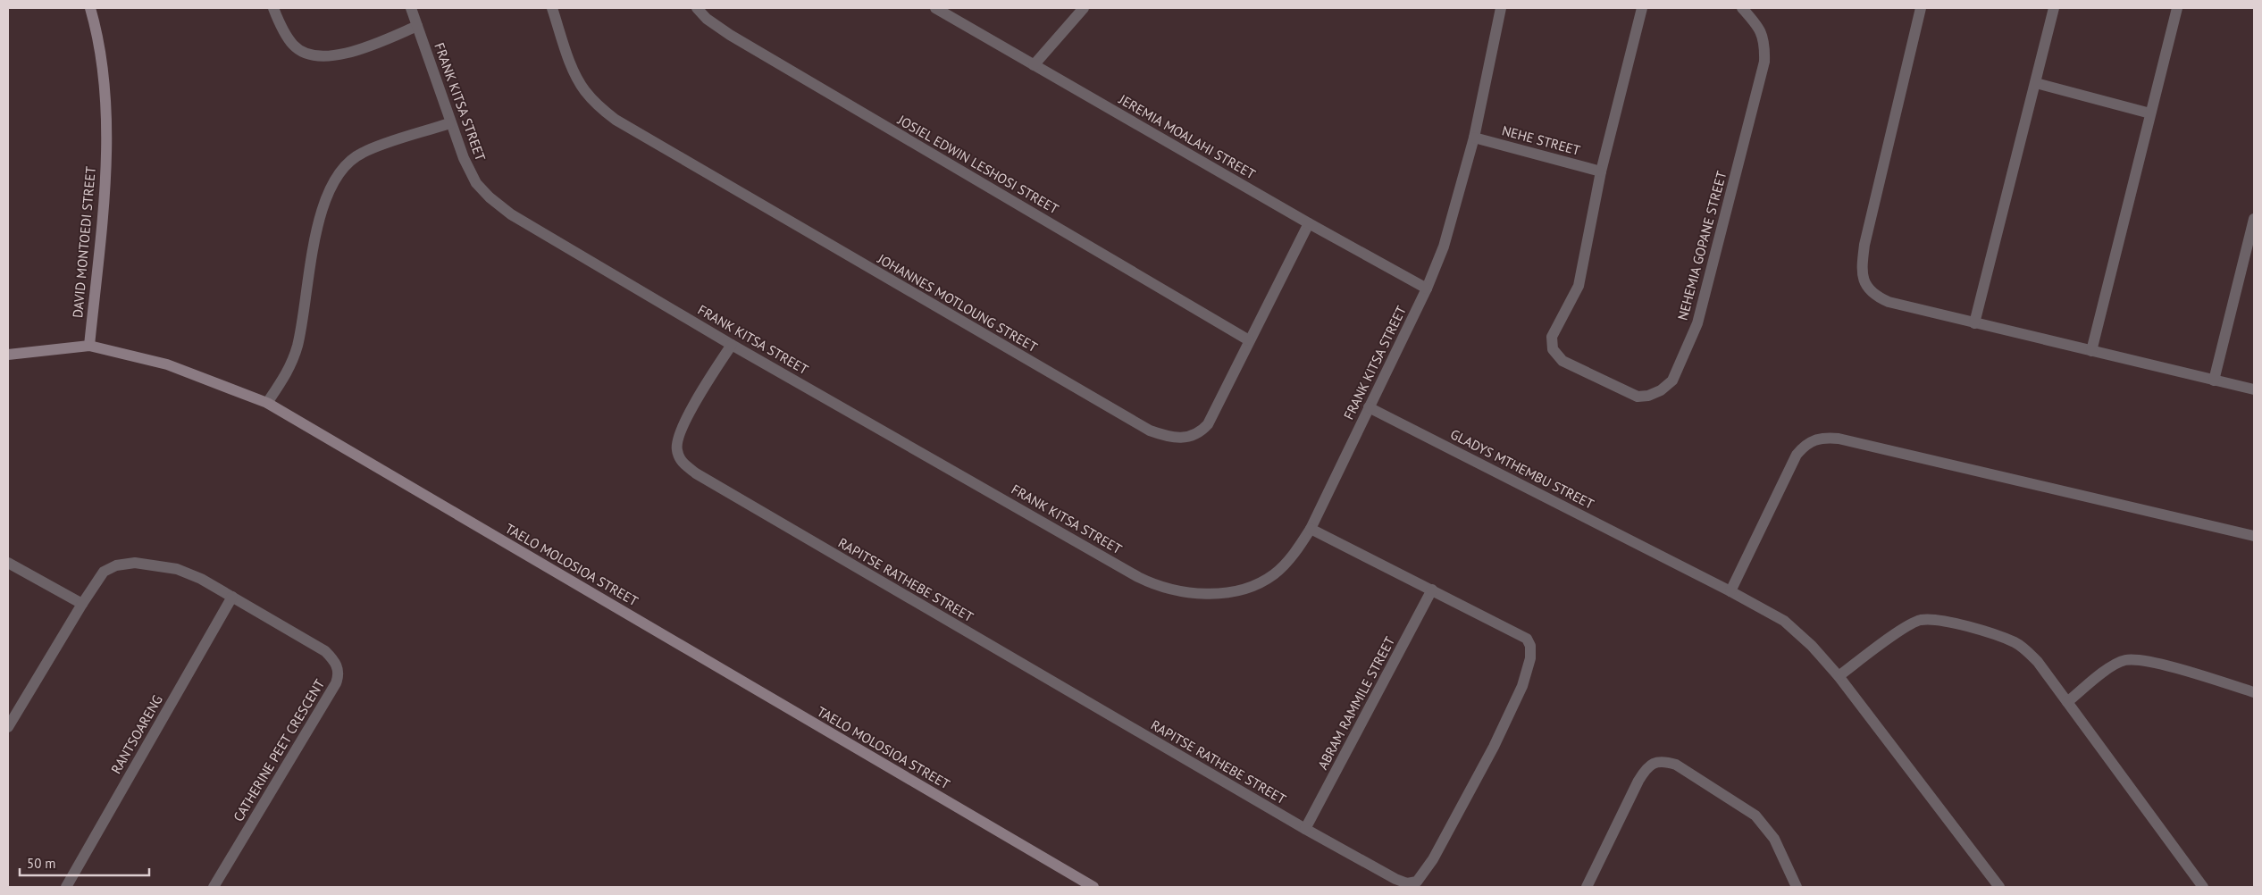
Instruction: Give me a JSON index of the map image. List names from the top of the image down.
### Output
{
  "streets": {
    "street": [
      "FRANK KITSA STREET",
      "JEREMIA MOALAHI STREET",
      "NEHE STREET",
      "JOSIEL EDWIN LESHOSI STREET",
      "DAVID MONTOEDI STREET",
      "NEHEMIA GOPANE STREET",
      "JOHANNES MOTLOUNG STREET",
      "GLADYS MTHEMBU STREET",
      "TAELO MOLOSIOA STREET",
      "RAPITSE RATHEBE STREET",
      "ABRAM RAMMILE STREET",
      "RANTSOARENG",
      "CATHERINE PEET CRESCENT"
    ]
  },
  "crossings": [
    ["FRANK KITSA STREET", "JEREMIA MOALAHI STREET"],
    ["FRANK KITSA STREET", "NEHE STREET"],
    ["FRANK KITSA STREET", "GLADYS MTHEMBU STREET"],
    ["FRANK KITSA STREET", "RAPITSE RATHEBE STREET"],
    ["JEREMIA MOALAHI STREET", "JOHANNES MOTLOUNG STREET"],
    ["NEHE STREET", "NEHEMIA GOPANE STREET"],
    ["JOSIEL EDWIN LESHOSI STREET", "JOHANNES MOTLOUNG STREET"],
    ["DAVID MONTOEDI STREET", "TAELO MOLOSIOA STREET"],
    ["RAPITSE RATHEBE STREET", "ABRAM RAMMILE STREET"],
    ["RANTSOARENG", "CATHERINE PEET CRESCENT"]
  ],
  "scale_bar": "50 m"
}
